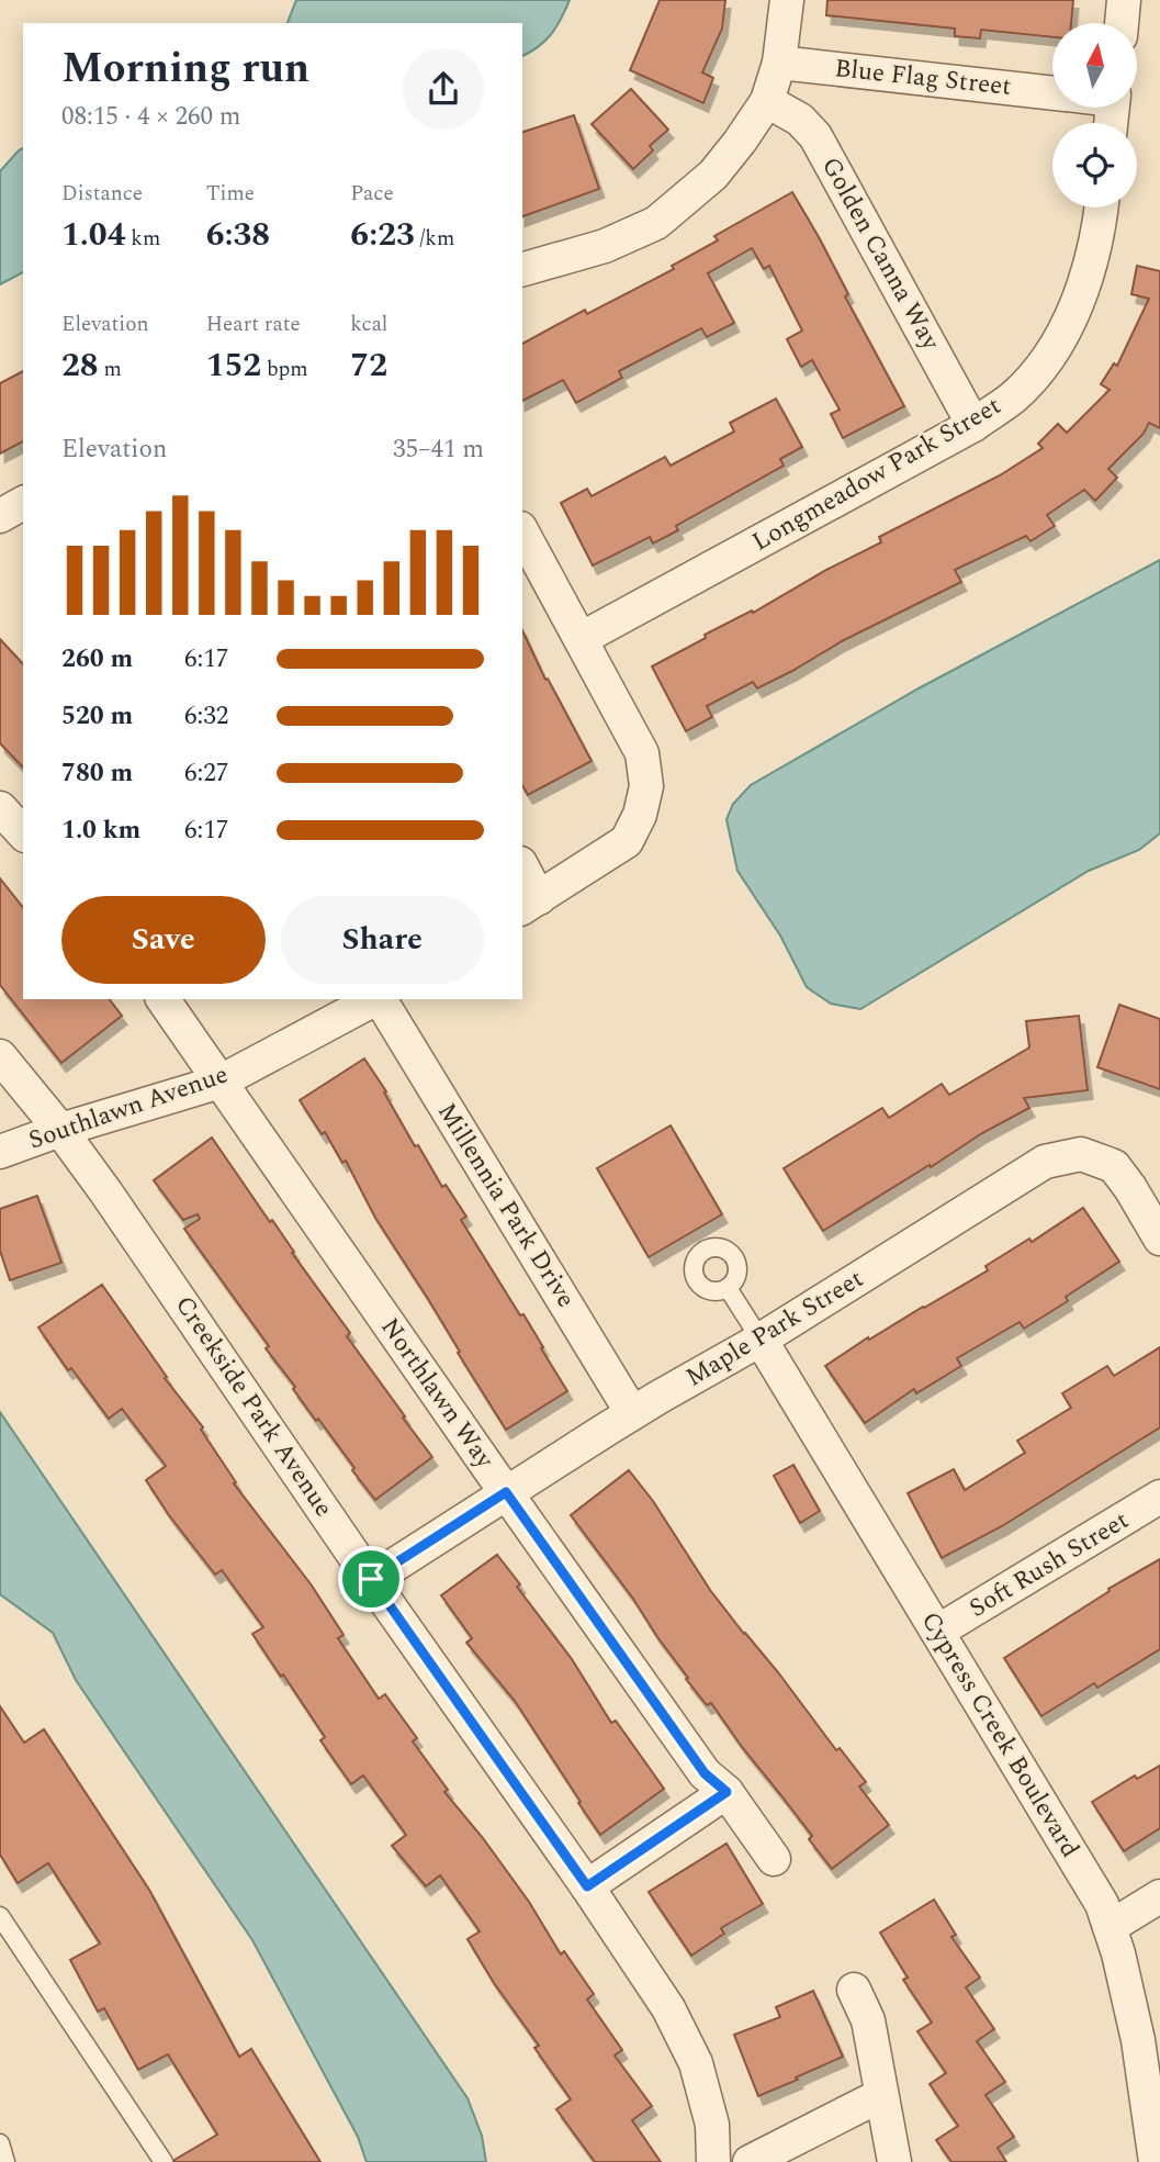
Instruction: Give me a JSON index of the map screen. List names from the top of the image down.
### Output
{
  "streets": {
    "street": [
      "Blue Flag Street",
      "Golden Canna Way",
      "Longmeadow Park Street",
      "Southlawn Avenue",
      "Millennia Park Drive",
      "Maple Park Street",
      "Northlawn Way",
      "Creekside Park Avenue",
      "Soft Rush Street",
      "Cypress Creek Boulevard"
    ]
  },
  "crossings": [
    ["Golden Canna Way", "Longmeadow Park Street"],
    ["Southlawn Avenue", "Northlawn Way"],
    ["Southlawn Avenue", "Creekside Park Avenue"],
    ["Millennia Park Drive", "Maple Park Street"],
    ["Maple Park Street", "Northlawn Way"],
    ["Maple Park Street", "Creekside Park Avenue"],
    ["Maple Park Street", "Cypress Creek Boulevard"],
    ["Soft Rush Street", "Cypress Creek Boulevard"]
  ],
  "north": "top",
  "page": {
    "heading": ["Morning run", "08:15 · 4 × 260 m"],
    "stats": [
      ["Distance", "1.04 km"],
      ["Time", "6:38"],
      ["Pace", "6:23 /km"],
      ["Elevation", "28 m"],
      ["Heart rate", "152 bpm"],
      ["kcal", "72"]
    ],
    "chart": ["Elevation", "35–41 m"],
    "list": [
      {
        "name": "260 m",
        "note": "6:17"
      },
      {
        "name": "520 m",
        "note": "6:32"
      },
      {
        "name": "780 m",
        "note": "6:27"
      },
      {
        "name": "1.0 km",
        "note": "6:17"
      }
    ],
    "buttons": ["Save", "Share"]
  }
}
